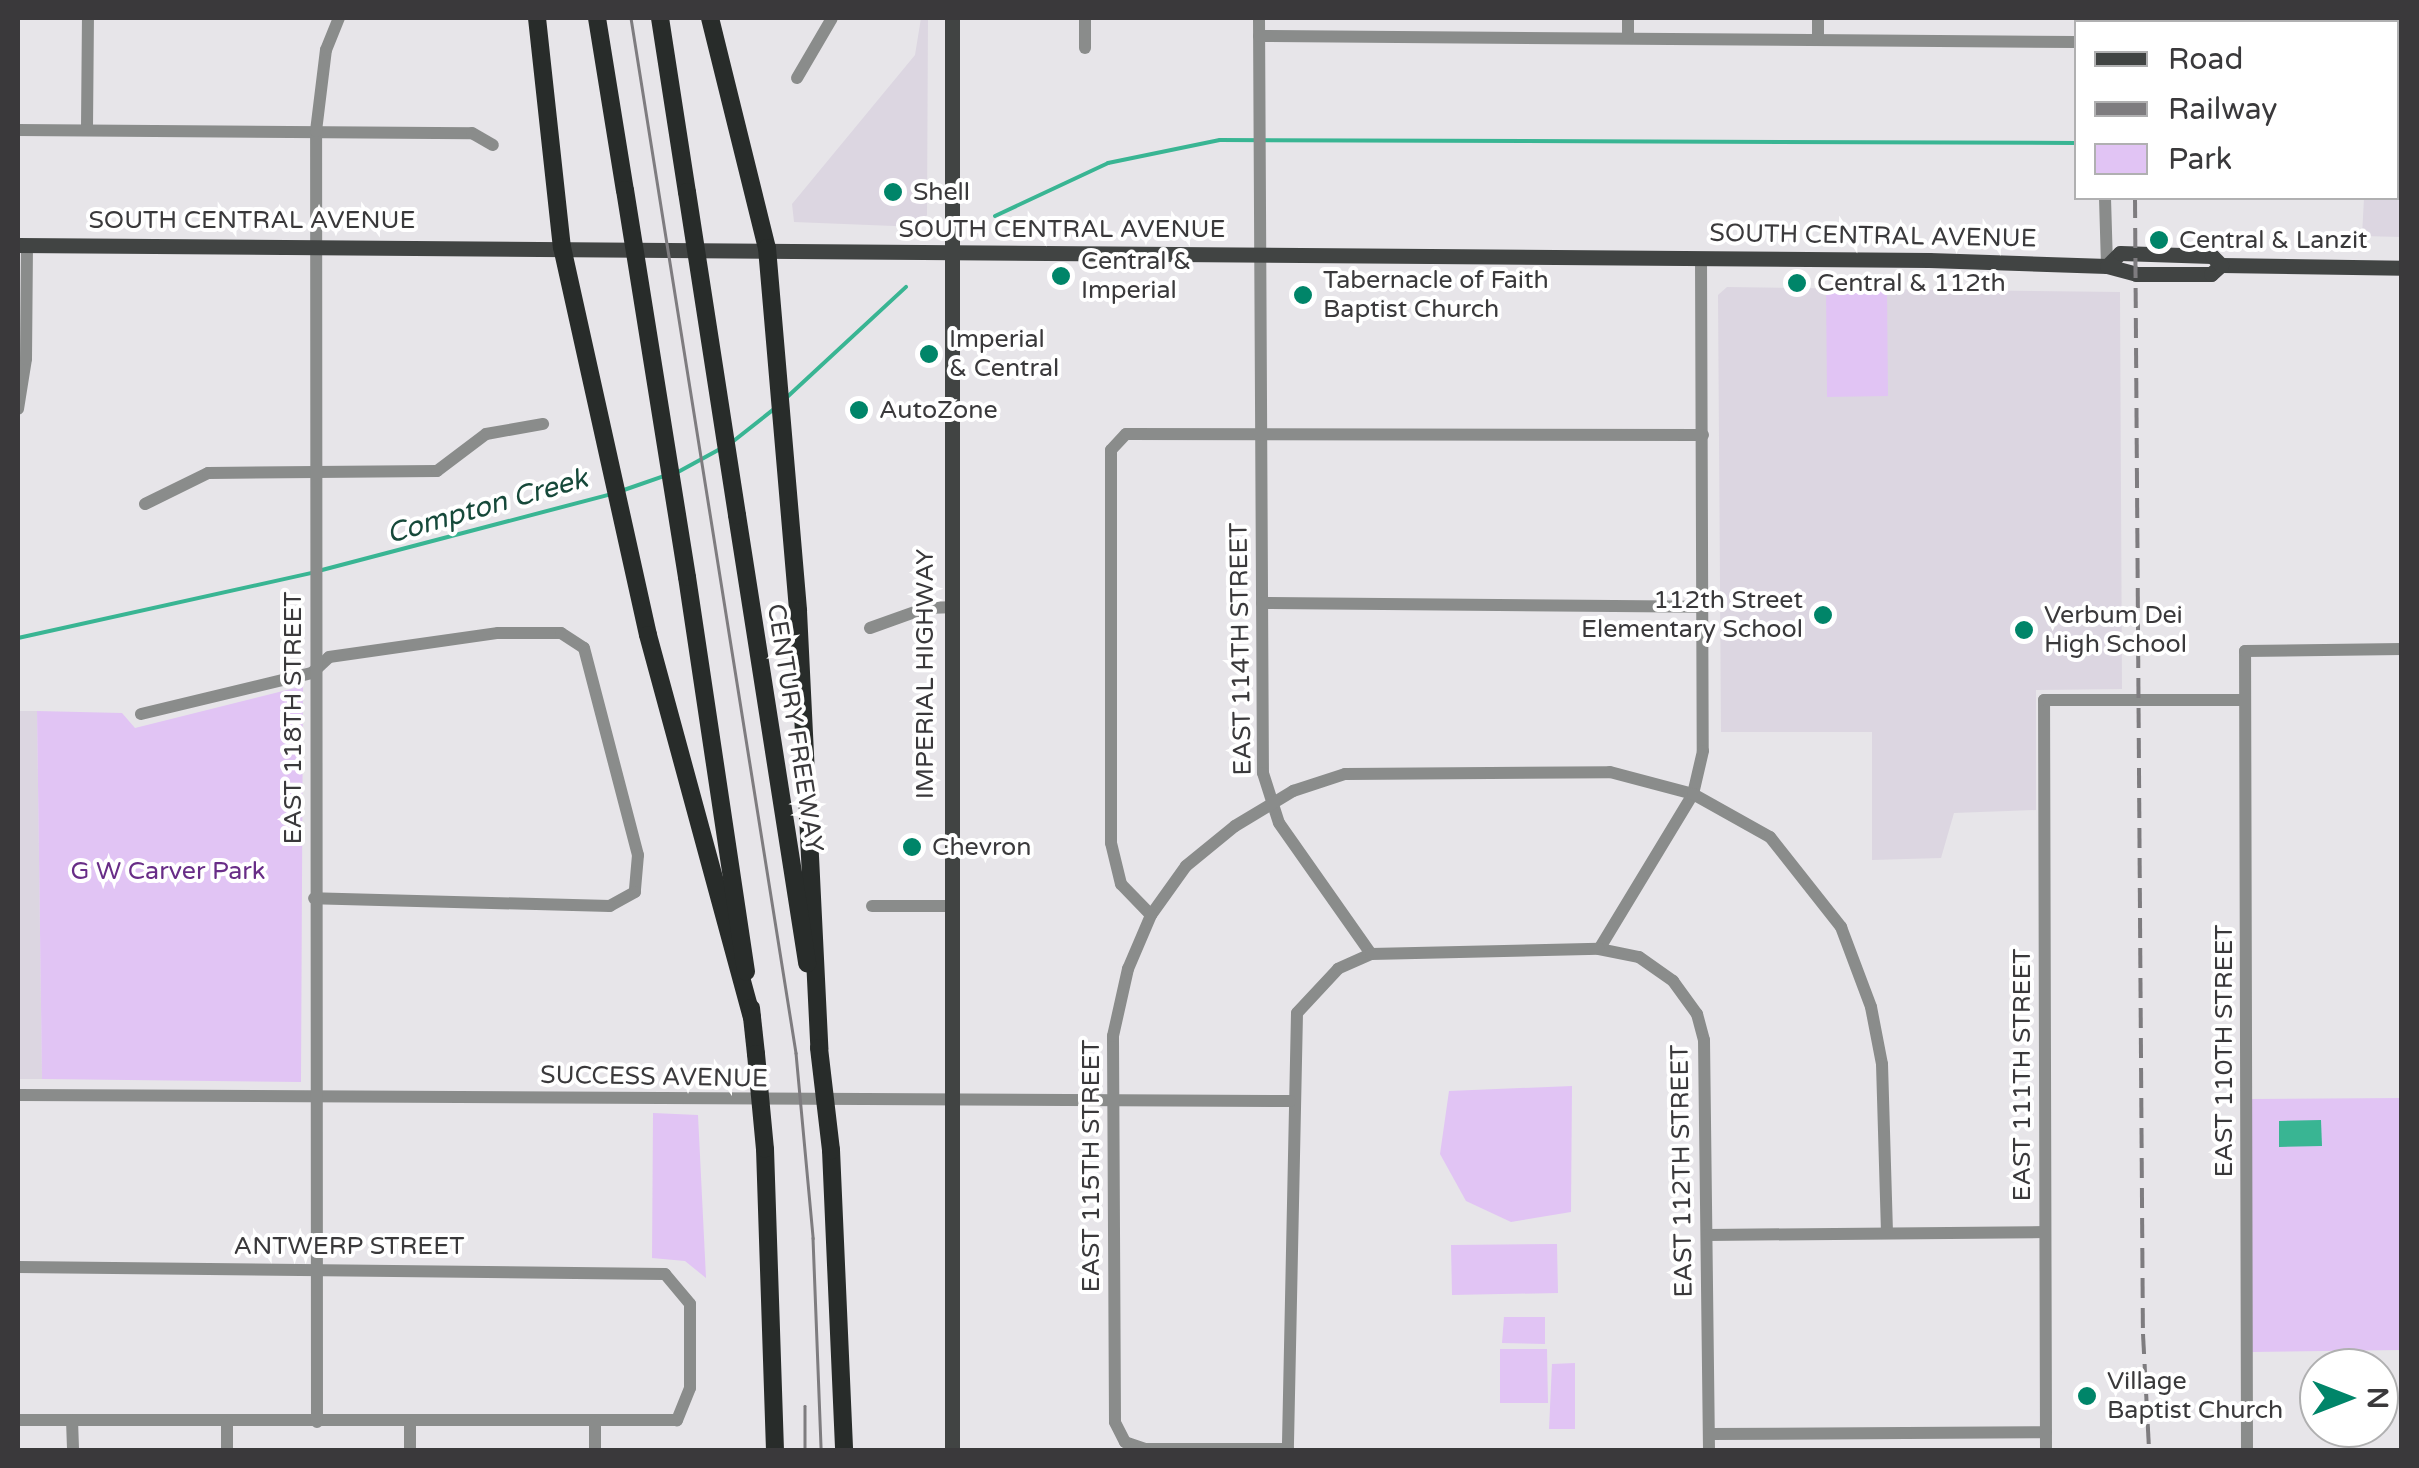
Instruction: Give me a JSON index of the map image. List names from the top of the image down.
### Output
{
  "streets": {
    "highway": ["CENTURY FREEWAY"],
    "main road": ["SOUTH CENTRAL AVENUE", "IMPERIAL HIGHWAY"],
    "street": [
      "EAST 114TH STREET",
      "EAST 118TH STREET",
      "EAST 110TH STREET",
      "EAST 111TH STREET",
      "SUCCESS AVENUE",
      "EAST 115TH STREET",
      "EAST 112TH STREET",
      "ANTWERP STREET"
    ]
  },
  "crossings": [
    ["SOUTH CENTRAL AVENUE", "EAST 114TH STREET"],
    ["SOUTH CENTRAL AVENUE", "IMPERIAL HIGHWAY"],
    ["SOUTH CENTRAL AVENUE", "EAST 118TH STREET"],
    ["EAST 114TH STREET", "EAST 115TH STREET"],
    ["EAST 114TH STREET", "EAST 112TH STREET"],
    ["IMPERIAL HIGHWAY", "SUCCESS AVENUE"],
    ["EAST 118TH STREET", "SUCCESS AVENUE"],
    ["EAST 118TH STREET", "ANTWERP STREET"],
    ["EAST 110TH STREET", "EAST 111TH STREET"],
    ["SUCCESS AVENUE", "EAST 115TH STREET"]
  ],
  "water": ["Compton Creek"],
  "parks": ["G W Carver Park"],
  "places": [
    "Shell",
    "Central & Lanzit",
    "Central & Imperial",
    "Central & 112th",
    "Tabernacle of Faith Baptist Church",
    "Imperial & Central",
    "AutoZone",
    "112th Street Elementary School",
    "Verbum Dei High School",
    "Chevron",
    "Village Baptist Church"
  ],
  "legend": ["Road", "Railway", "Park"],
  "north": "right"
}
